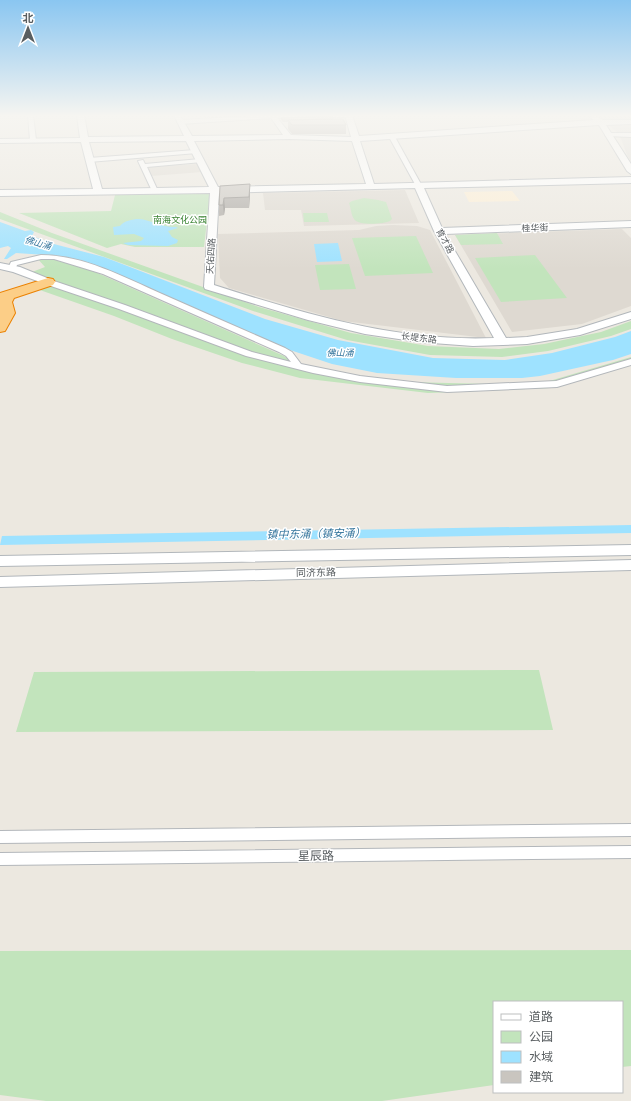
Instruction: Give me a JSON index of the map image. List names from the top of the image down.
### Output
{
  "streets": {
    "street": [
      "桂华街",
      "育才路",
      "天佑四路",
      "长堤东路",
      "同济东路",
      "星辰路"
    ]
  },
  "crossings": [
    ["桂华街", "育才路"],
    ["育才路", "长堤东路"],
    ["天佑四路", "长堤东路"]
  ],
  "water": ["佛山涌", "镇中东涌（镇安涌）"],
  "parks": ["南海文化公园"],
  "legend": [
    "道路",
    "公园",
    "水域",
    "建筑"
  ],
  "north": "top"
}
